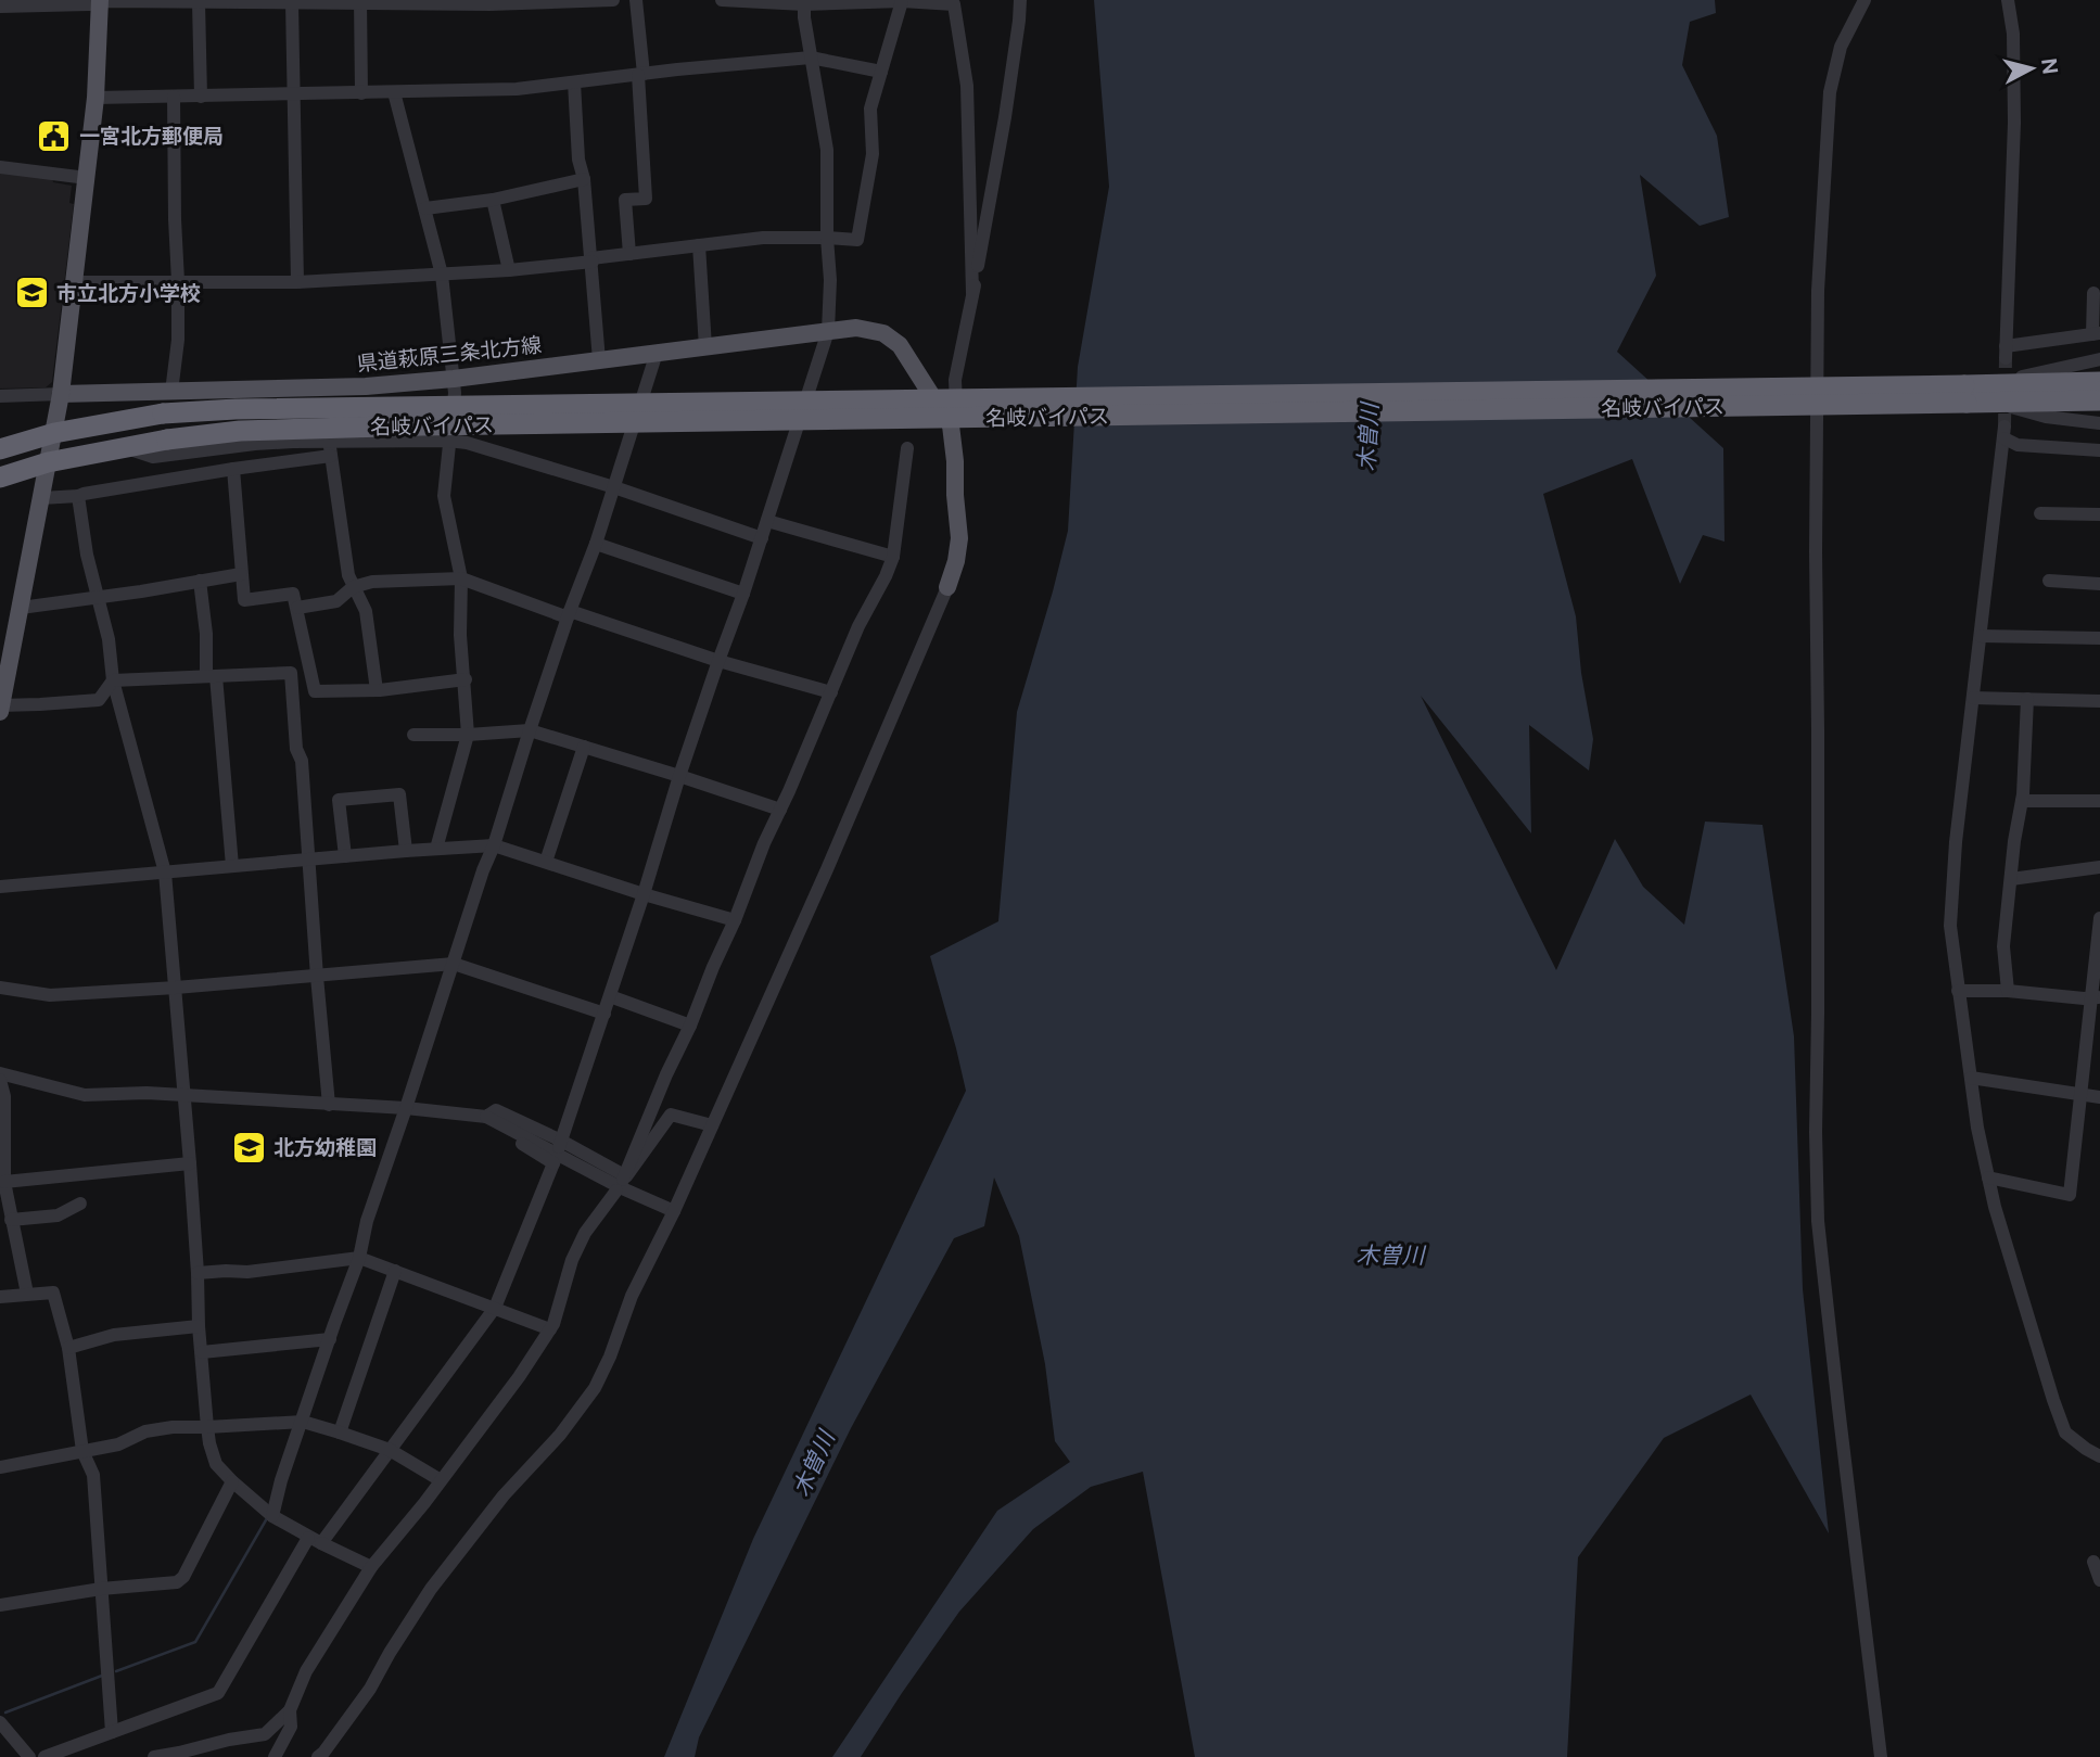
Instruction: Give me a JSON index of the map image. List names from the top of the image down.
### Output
{
  "streets": {
    "highway": ["名岐バイパス"],
    "main road": ["県道萩原三条北方線"]
  },
  "water": ["木曽川"],
  "places": {
    "public building": ["一宮北方郵便局"],
    "school or university": ["市立北方小学校", "北方幼稚園"]
  },
  "north": "right"
}
